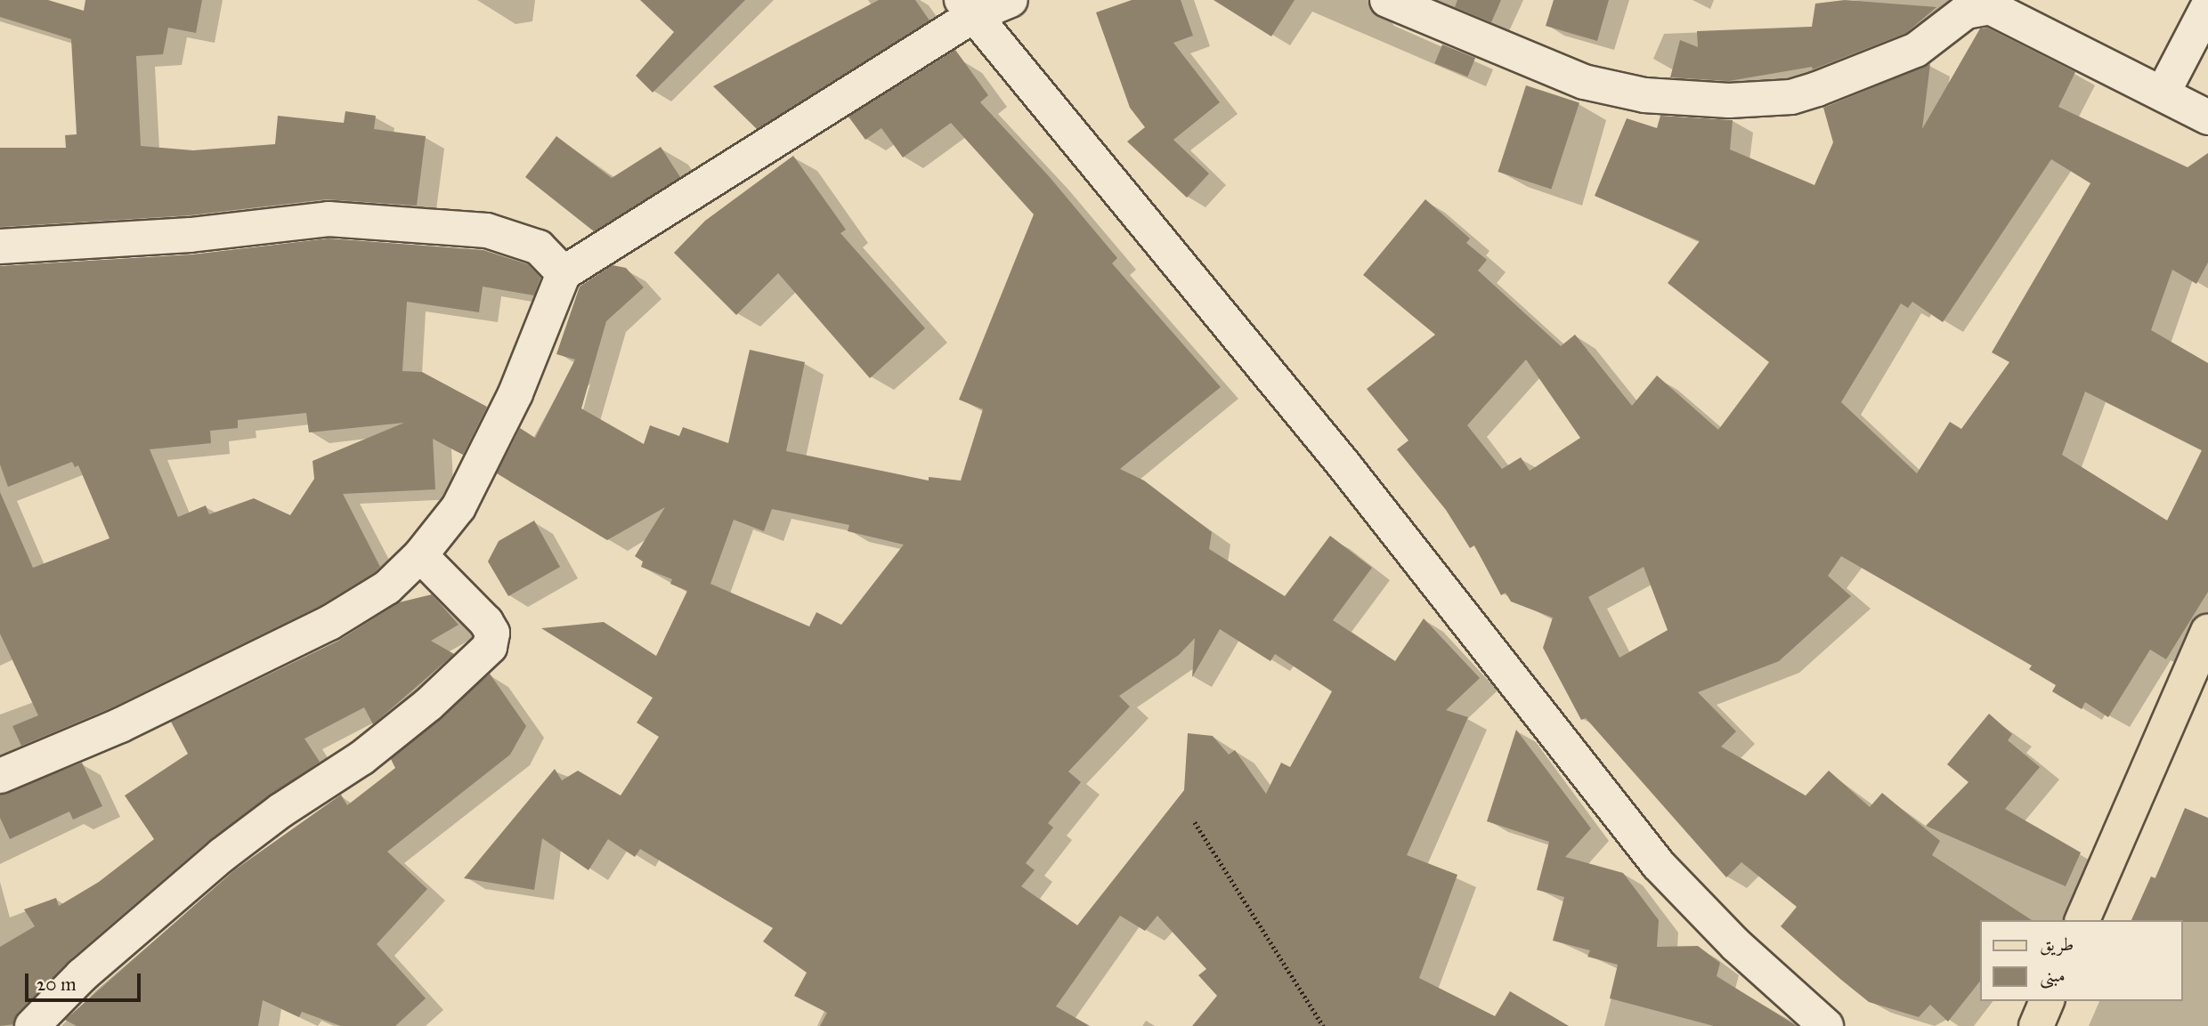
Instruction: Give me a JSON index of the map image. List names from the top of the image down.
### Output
{
  "legend": ["طريق", "مبنى"],
  "scale_bar": "20 m"
}
